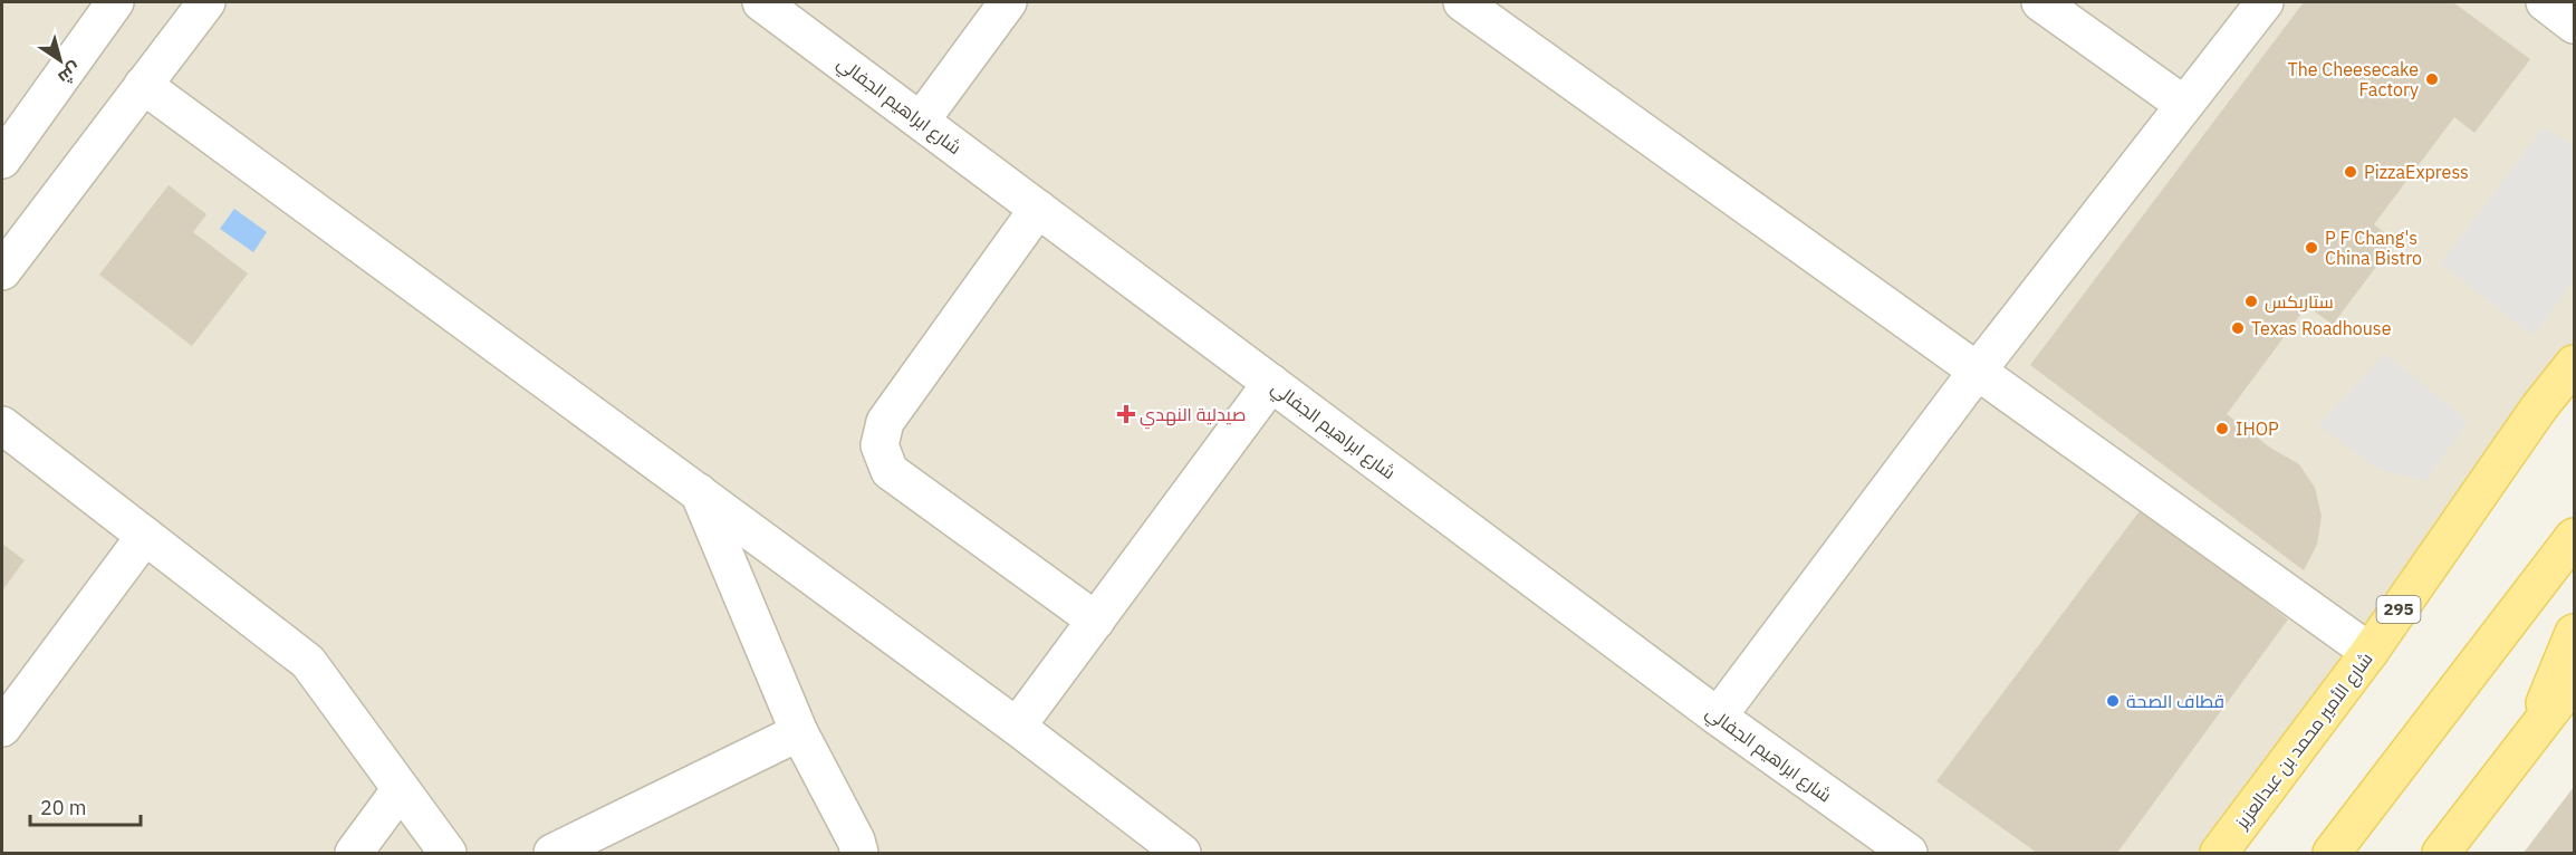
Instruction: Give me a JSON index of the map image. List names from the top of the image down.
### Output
{
  "streets": {
    "main road": ["295", "شارع الأمير محمد بن عبدالعزيز"],
    "street": ["شارع ابراهيم الجفالي"]
  },
  "places": {
    "other": [
      "The Cheesecake Factory",
      "PizzaExpress",
      "P F Chang's China Bistro",
      "ستاربكس",
      "Texas Roadhouse",
      "IHOP",
      "قطاف الصحة"
    ],
    "health": ["صيدلية النهدي"]
  },
  "scale_bar": "20 m",
  "north": "bottom right"
}
